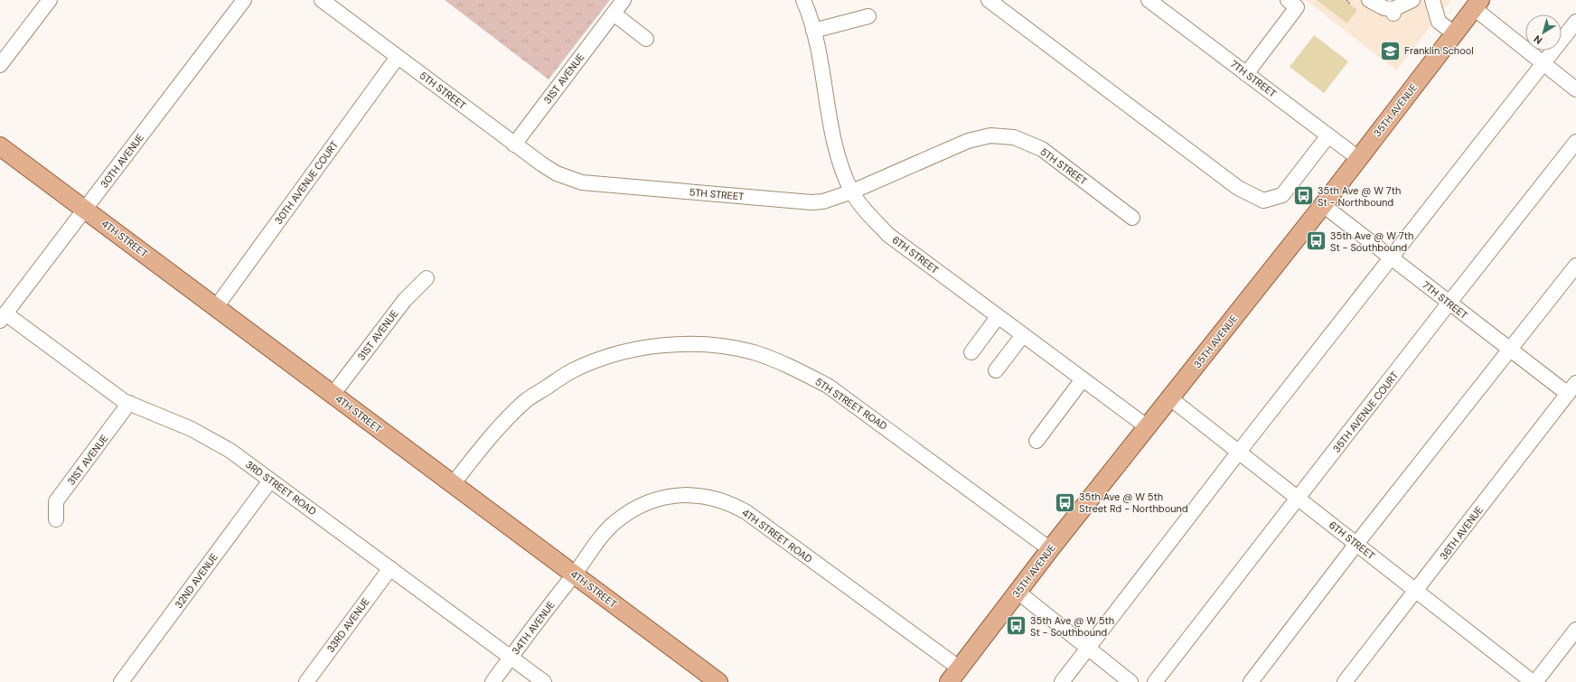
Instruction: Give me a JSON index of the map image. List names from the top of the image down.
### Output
{
  "streets": {
    "main road": ["35TH AVENUE", "4TH STREET"],
    "street": [
      "31ST AVENUE",
      "7TH STREET",
      "5TH STREET",
      "30TH AVENUE",
      "30TH AVENUE COURT",
      "6TH STREET",
      "5TH STREET ROAD",
      "35TH AVENUE COURT",
      "3RD STREET ROAD",
      "36TH AVENUE",
      "4TH STREET ROAD",
      "32ND AVENUE",
      "33RD AVENUE",
      "34TH AVENUE"
    ]
  },
  "crossings": [
    ["31ST AVENUE", "5TH STREET"],
    ["31ST AVENUE", "4TH STREET"],
    ["31ST AVENUE", "3RD STREET ROAD"],
    ["7TH STREET", "35TH AVENUE"],
    ["7TH STREET", "35TH AVENUE COURT"],
    ["7TH STREET", "36TH AVENUE"],
    ["5TH STREET", "30TH AVENUE COURT"],
    ["5TH STREET", "6TH STREET"],
    ["35TH AVENUE", "6TH STREET"],
    ["35TH AVENUE", "5TH STREET ROAD"],
    ["35TH AVENUE", "4TH STREET ROAD"],
    ["30TH AVENUE", "4TH STREET"],
    ["30TH AVENUE", "3RD STREET ROAD"],
    ["30TH AVENUE COURT", "4TH STREET"],
    ["4TH STREET", "5TH STREET ROAD"],
    ["4TH STREET", "4TH STREET ROAD"],
    ["4TH STREET", "34TH AVENUE"],
    ["6TH STREET", "35TH AVENUE COURT"],
    ["6TH STREET", "36TH AVENUE"],
    ["3RD STREET ROAD", "32ND AVENUE"],
    ["3RD STREET ROAD", "33RD AVENUE"],
    ["3RD STREET ROAD", "34TH AVENUE"],
    ["4TH STREET ROAD", "34TH AVENUE"]
  ],
  "places": {
    "school or university": ["Franklin School"],
    "bus stop": [
      "35th Ave @ W 7th St - Northbound",
      "35th Ave @ W 7th St - Southbound",
      "35th Ave @ W 5th Street Rd - Northbound",
      "35th Ave @ W 5th St - Southbound"
    ]
  },
  "north": "bottom left"
}
